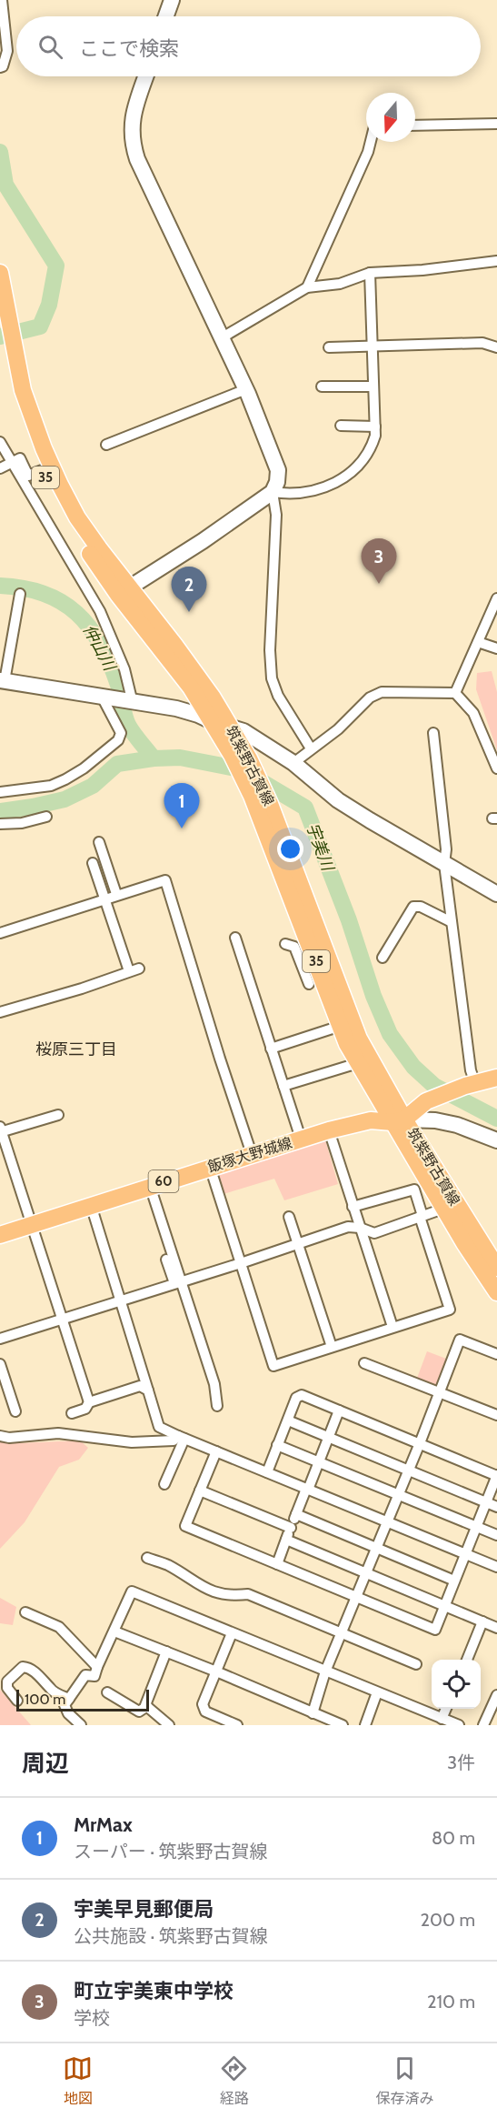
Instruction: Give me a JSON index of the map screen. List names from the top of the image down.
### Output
{
  "streets": {
    "main road": [
      "35",
      "筑紫野古賀線",
      "飯塚大野城線",
      "60"
    ]
  },
  "crossings": [
    ["筑紫野古賀線", "飯塚大野城線"]
  ],
  "districts": ["桜原三丁目"],
  "water": ["仲山川", "宇美川"],
  "scale_bar": "100 m",
  "north": "bottom",
  "page": {
    "search": "ここで検索",
    "pins": ["3", "2", "1"],
    "scale": "100 m",
    "heading": ["周辺", "3件"],
    "list": [
      {
        "mark": "1",
        "name": "MrMax",
        "note": "スーパー · 筑紫野古賀線",
        "value": "80 m"
      },
      {
        "mark": "2",
        "name": "宇美早見郵便局",
        "note": "公共施設 · 筑紫野古賀線",
        "value": "200 m"
      },
      {
        "mark": "3",
        "name": "町立宇美東中学校",
        "note": "学校",
        "value": "210 m"
      }
    ],
    "nav": ["地図", "経路", "保存済み"]
  }
}
